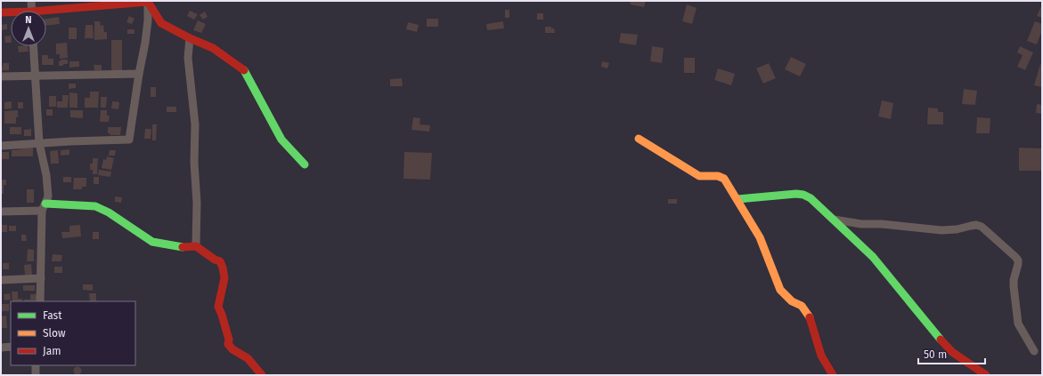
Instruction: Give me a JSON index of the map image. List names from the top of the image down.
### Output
{
  "legend": ["Fast", "Slow", "Jam"],
  "scale_bar": "50 m",
  "north": "top"
}
